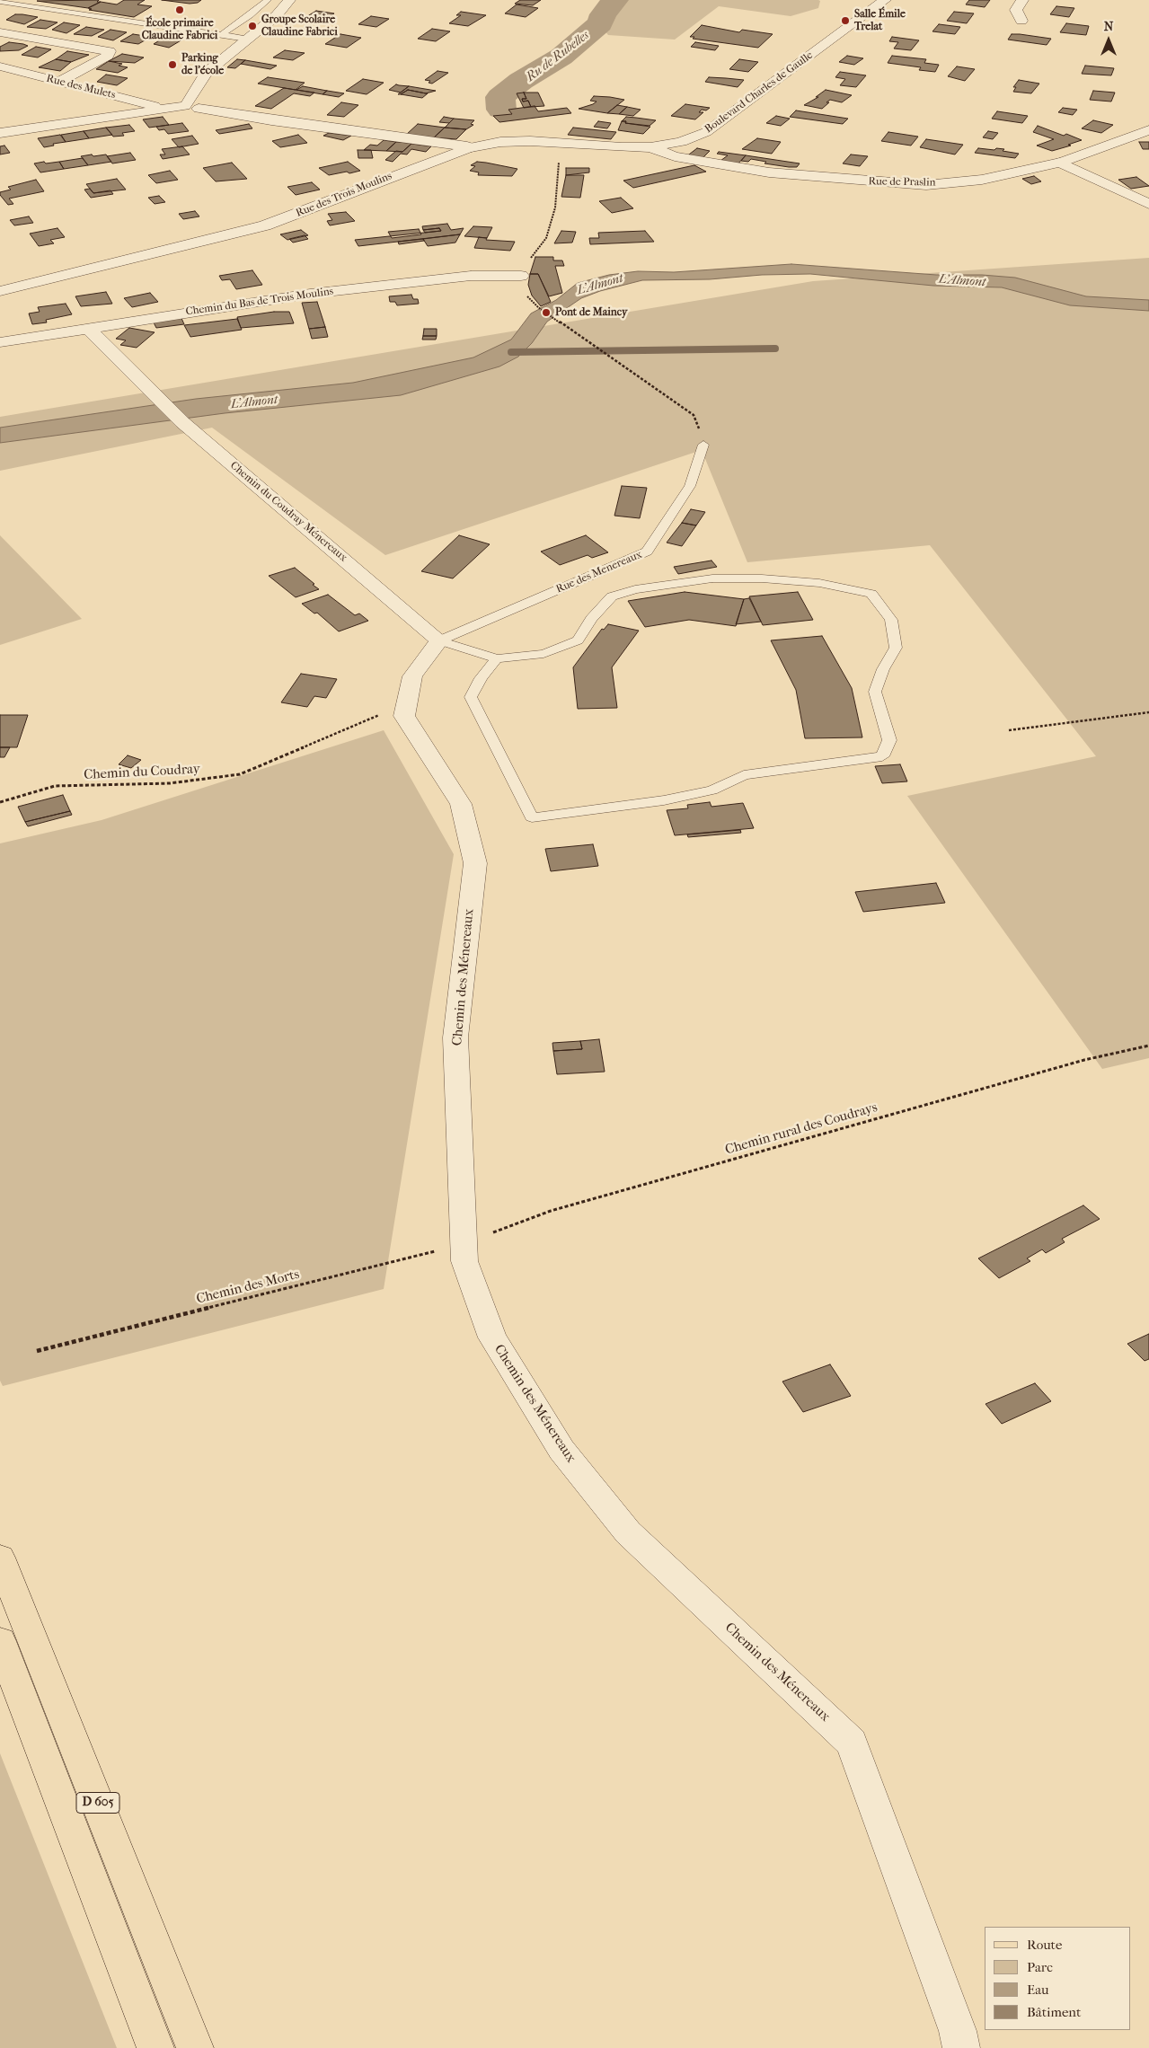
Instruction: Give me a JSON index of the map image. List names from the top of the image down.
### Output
{
  "streets": {
    "main road": ["D 605"],
    "street": [
      "Rue des Mulets",
      "Boulevard Charles de Gaulle",
      "Rue de Praslin",
      "Rue des Trois Moulins",
      "Chemin du Bas de Trois Moulins",
      "Chemin du Coudray Ménereaux",
      "Chemin des Ménereaux"
    ],
    "lane": ["Rue des Menereaux"],
    "path": ["Chemin du Coudray", "Chemin rural des Coudrays", "Chemin des Morts"]
  },
  "crossings": [
    ["Boulevard Charles de Gaulle", "Rue de Praslin"],
    ["Boulevard Charles de Gaulle", "Rue des Trois Moulins"],
    ["Chemin du Bas de Trois Moulins", "Chemin du Coudray Ménereaux"],
    ["Chemin du Coudray Ménereaux", "Rue des Menereaux"],
    ["Chemin du Coudray", "Chemin des Ménereaux"],
    ["Chemin des Ménereaux", "Chemin rural des Coudrays"],
    ["Chemin des Ménereaux", "Chemin des Morts"],
    ["Chemin rural des Coudrays", "Chemin des Morts"]
  ],
  "water": ["Ru de Rubelles", "L'Almont"],
  "places": [
    "École primaire Claudine Fabrici",
    "Salle Émile Trelat",
    "Groupe Scolaire Claudine Fabrici",
    "Parking de l'école",
    "Pont de Maincy"
  ],
  "legend": [
    "Route",
    "Parc",
    "Eau",
    "Bâtiment"
  ],
  "north": "top"
}
